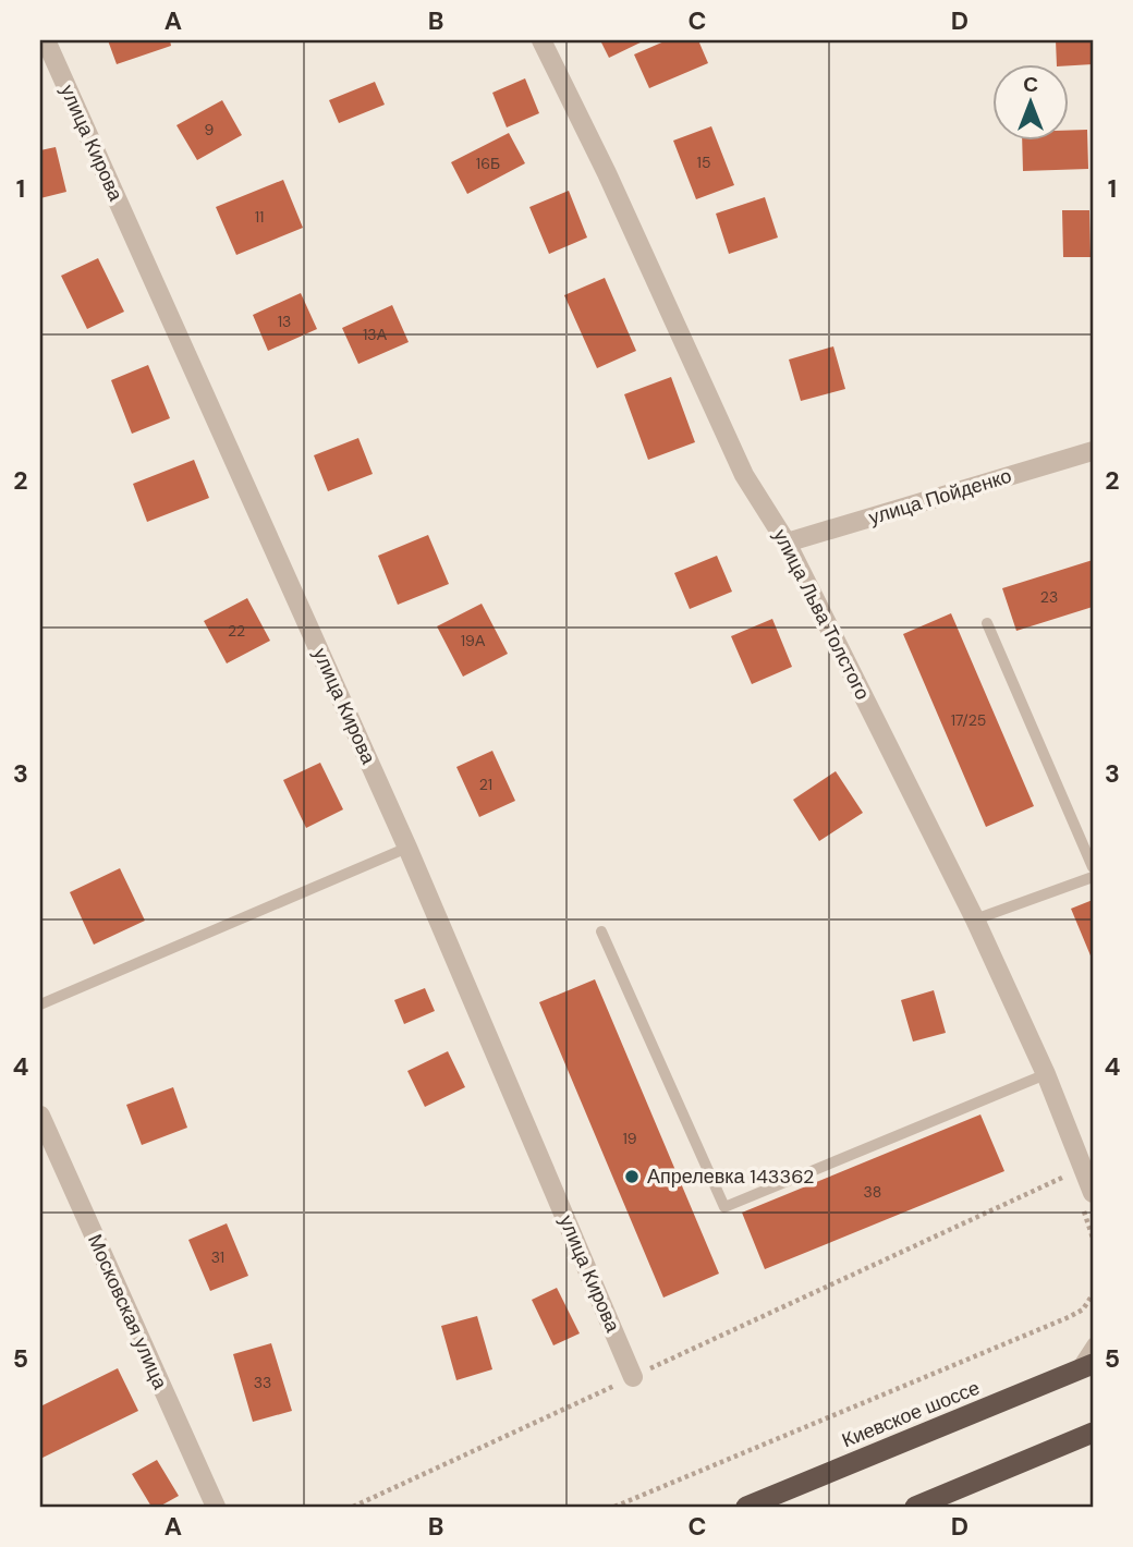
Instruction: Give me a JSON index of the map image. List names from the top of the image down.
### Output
{
  "streets": {
    "highway": ["Киевское шоссе"],
    "street": [
      "улица Кирова",
      "улица Пойденко",
      "улица Льва Толстого",
      "Московская улица"
    ]
  },
  "crossings": [
    ["улица Пойденко", "улица Льва Толстого"]
  ],
  "places": ["Апрелевка 143362"],
  "house_numbers": [
    "9",
    "15",
    "16Б",
    "11",
    "13",
    "13А",
    "23",
    "22",
    "19А",
    "17/25",
    "21",
    "19",
    "38",
    "31",
    "33"
  ],
  "north": "top",
  "grid": {
    "columns": [
      "A",
      "B",
      "C",
      "D"
    ],
    "rows": [
      "1",
      "2",
      "3",
      "4",
      "5"
    ]
  }
}
